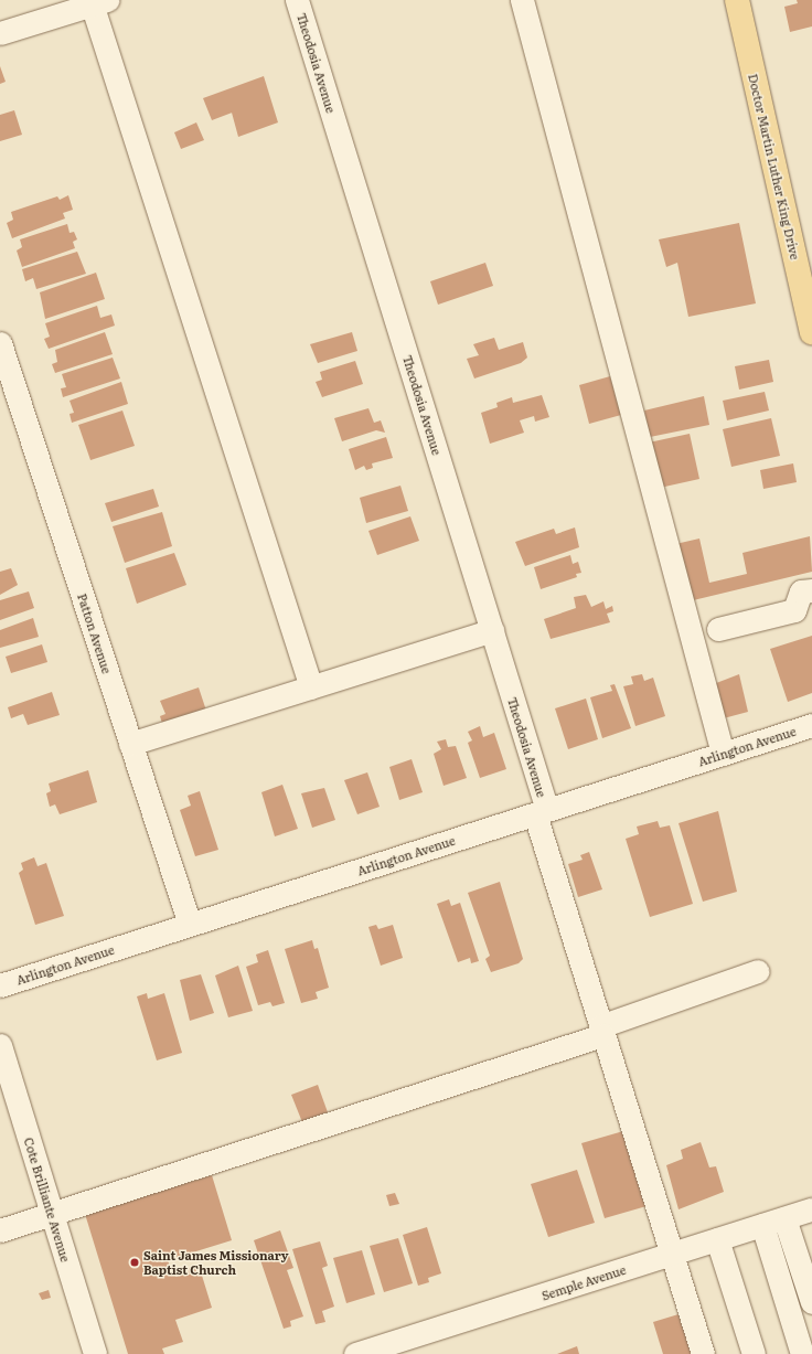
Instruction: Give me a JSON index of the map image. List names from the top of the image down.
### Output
{
  "streets": {
    "main road": ["Doctor Martin Luther King Drive"],
    "street": [
      "Theodosia Avenue",
      "Patton Avenue",
      "Arlington Avenue",
      "Cote Brilliante Avenue",
      "Semple Avenue"
    ]
  },
  "crossings": [
    ["Theodosia Avenue", "Arlington Avenue"],
    ["Theodosia Avenue", "Semple Avenue"],
    ["Patton Avenue", "Arlington Avenue"]
  ],
  "places": ["Saint James Missionary Baptist Church"]
}
